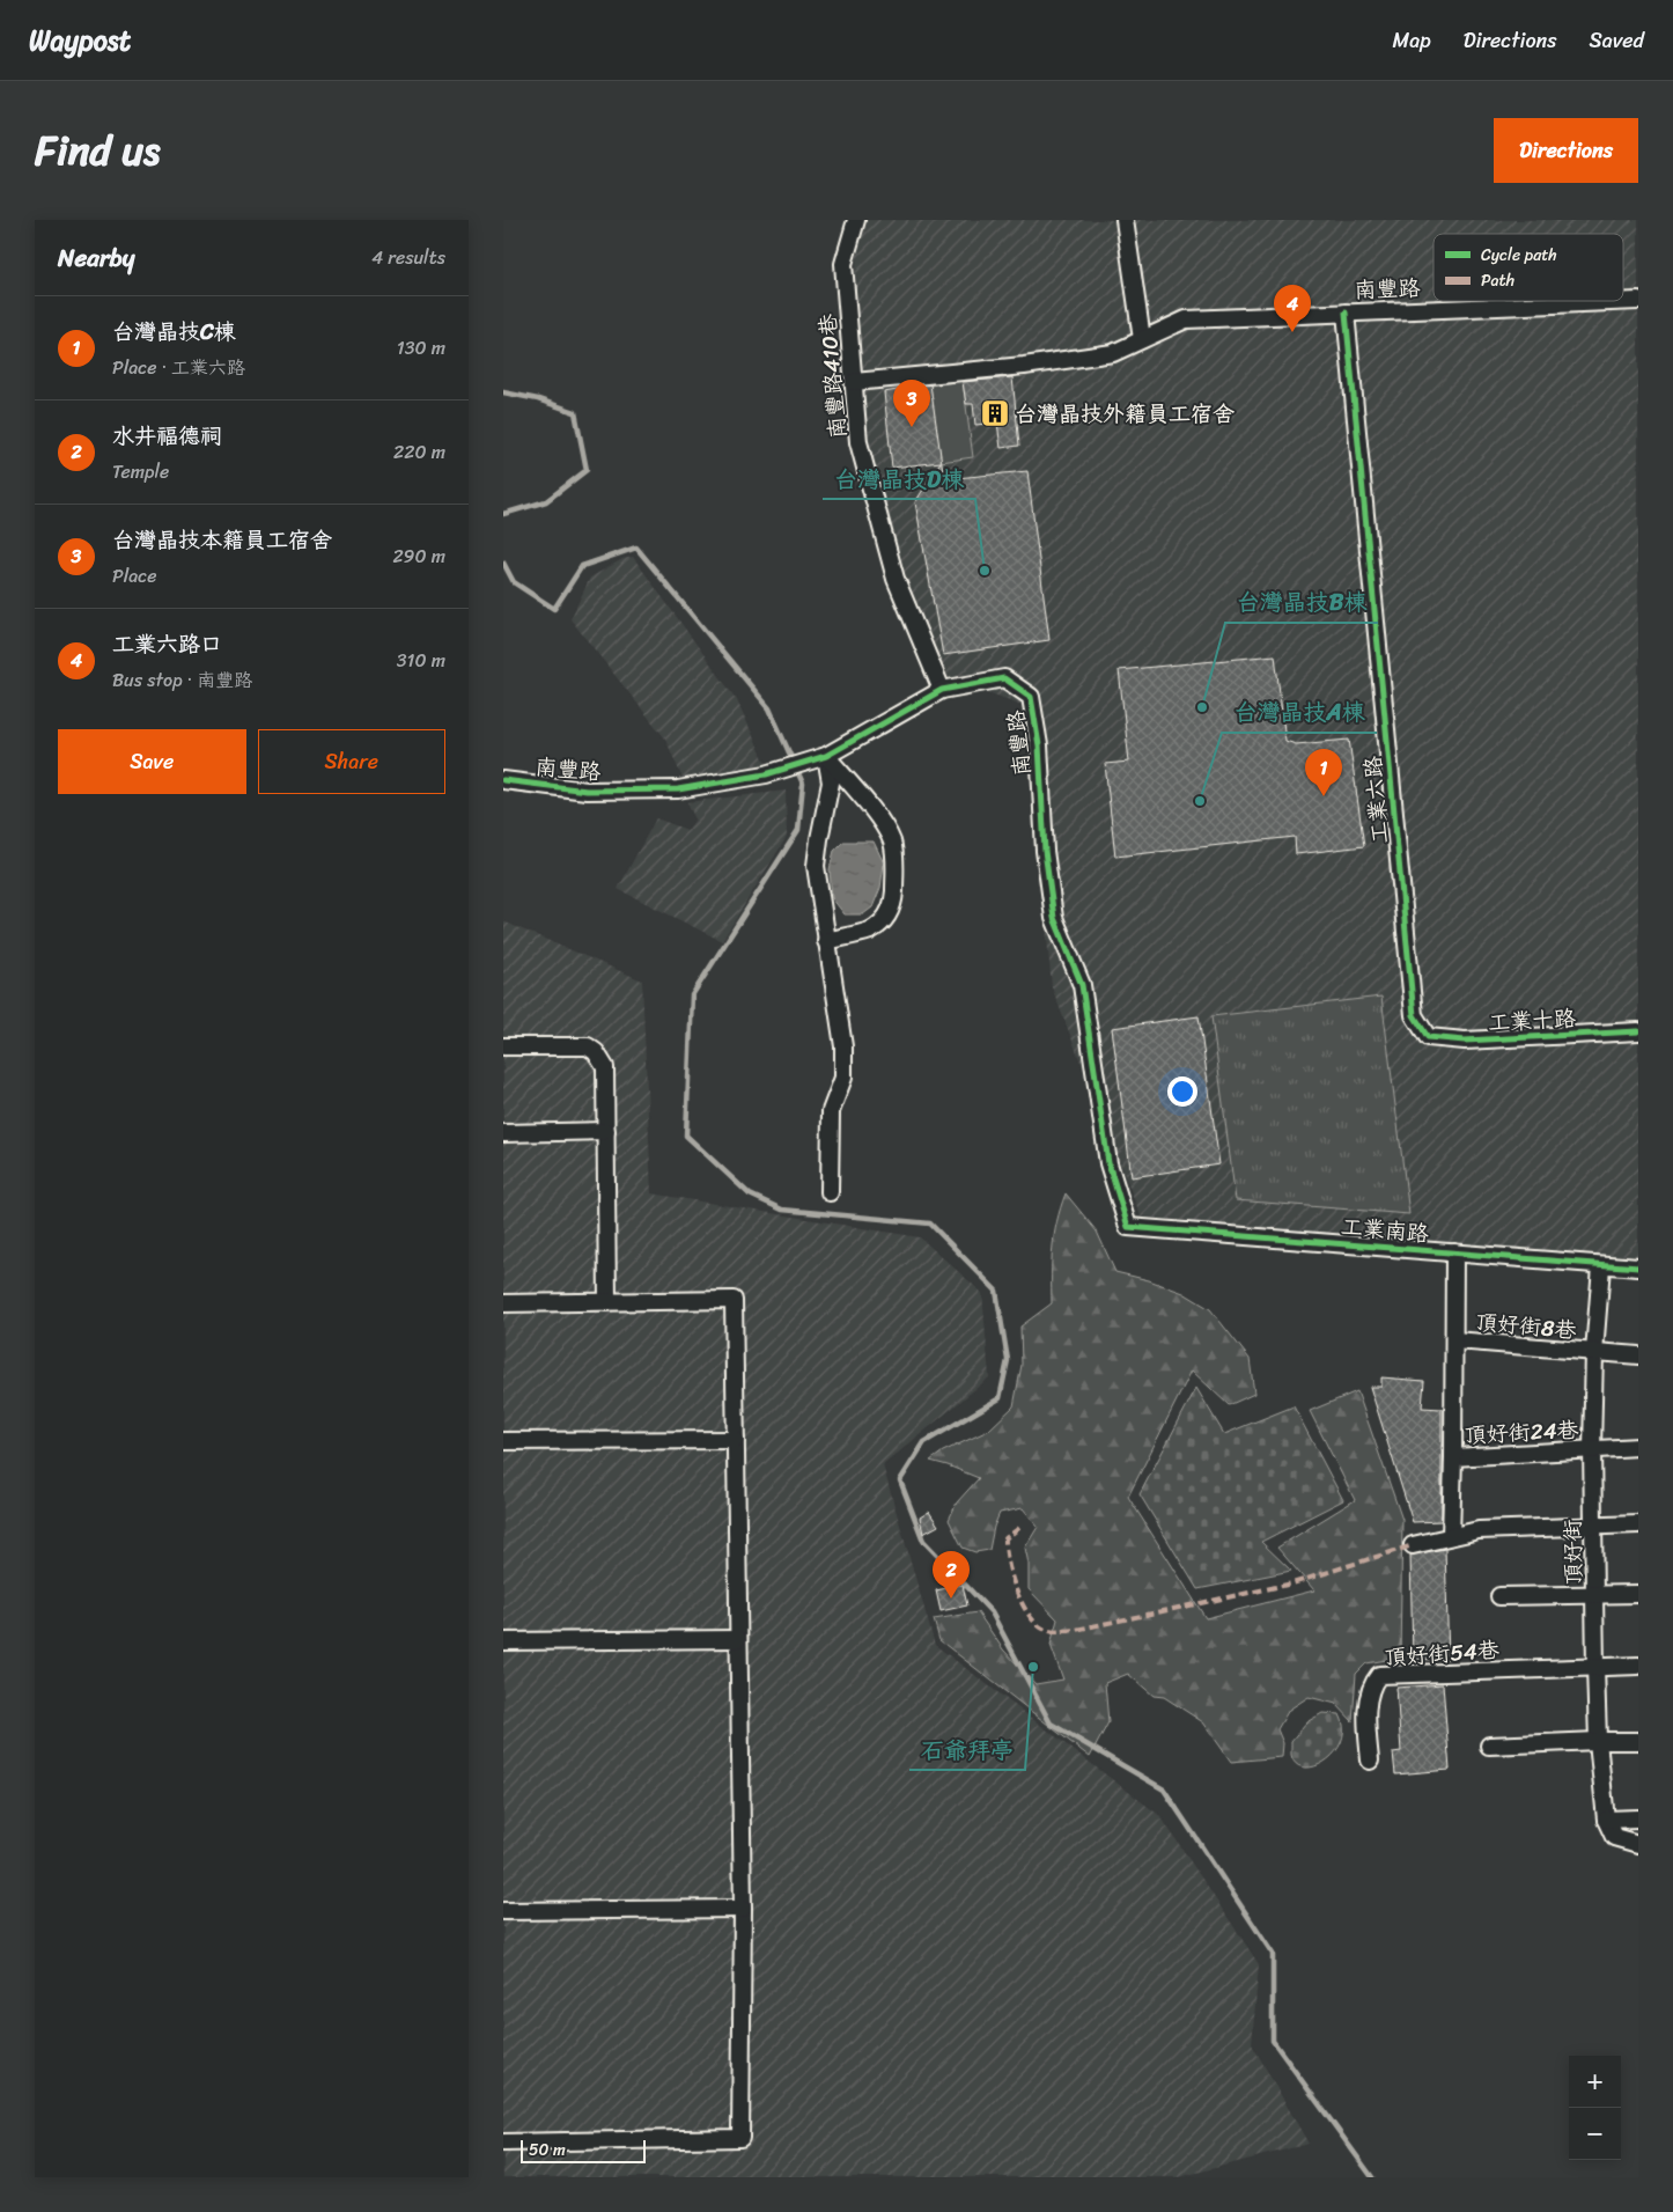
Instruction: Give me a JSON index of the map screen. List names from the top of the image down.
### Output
{
  "streets": {
    "street": [
      "南豐路",
      "南豐路410巷",
      "工業六路",
      "工業十路",
      "工業南路",
      "頂好街8巷",
      "頂好街24巷",
      "頂好街",
      "頂好街54巷"
    ]
  },
  "crossings": [
    ["南豐路", "南豐路410巷"],
    ["南豐路", "工業六路"],
    ["南豐路", "工業南路"],
    ["工業六路", "工業十路"],
    ["工業南路", "頂好街"],
    ["頂好街8巷", "頂好街"],
    ["頂好街24巷", "頂好街"],
    ["頂好街", "頂好街54巷"]
  ],
  "places": {
    "building": ["台灣晶技外籍員工宿舍"],
    "other": [
      "台灣晶技D棟",
      "台灣晶技B棟",
      "台灣晶技A棟",
      "石爺拜亭"
    ]
  },
  "legend": ["Cycle path", "Path"],
  "scale_bar": "50 m",
  "page": {
    "header": "Waypost",
    "nav": ["Map", "Directions", "Saved"],
    "title": "Find us",
    "buttons": [
      "Directions",
      ["Save", "Share"]
    ],
    "heading": ["Nearby", "4 results"],
    "pins": [
      "4",
      "3",
      "1",
      "2"
    ],
    "list": [
      {
        "mark": "1",
        "name": "台灣晶技C棟",
        "note": "Place · 工業六路",
        "value": "130 m"
      },
      {
        "mark": "2",
        "name": "水井福德祠",
        "note": "Temple",
        "value": "220 m"
      },
      {
        "mark": "3",
        "name": "台灣晶技本籍員工宿舍",
        "note": "Place",
        "value": "290 m"
      },
      {
        "mark": "4",
        "name": "工業六路口",
        "note": "Bus stop · 南豐路",
        "value": "310 m"
      }
    ],
    "map_buttons": ["+", "−"],
    "scale": "50 m"
  }
}
